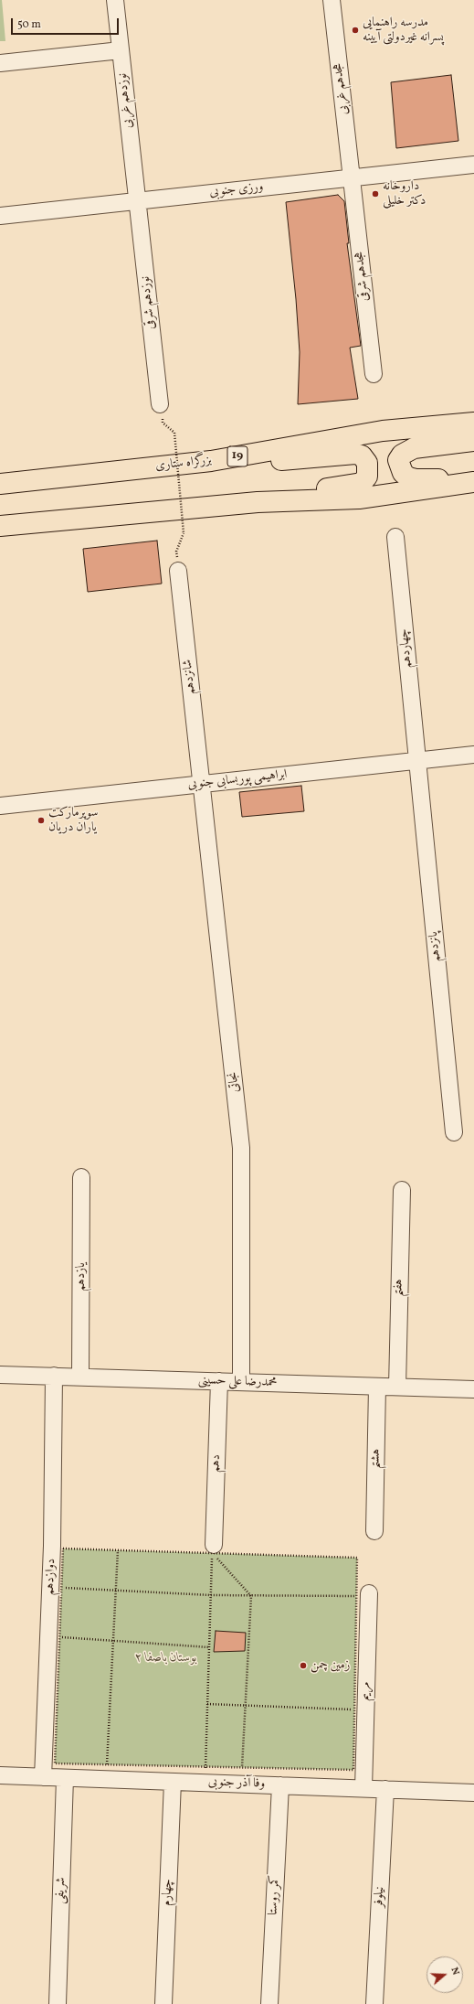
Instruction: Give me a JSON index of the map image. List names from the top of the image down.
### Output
{
  "streets": {
    "highway": ["19", "بزرگراه ستاری"],
    "street": [
      "هجدهم غربی",
      "نوزدهم غربی",
      "ورزی جنوبی",
      "هجدهم شرقی",
      "نوزدهم شرقی",
      "چهاردهم",
      "شانزدهم",
      "ابراهیمی پوربسابی جنوبی",
      "پانزدهم",
      "نجاتی",
      "یازدهم",
      "هفتم",
      "محمدرضا علی حسینی",
      "هشتم",
      "دهم",
      "دوازدهم",
      "مریم",
      "وفا آذر جنوبی",
      "شریفی",
      "چهارم",
      "کمر روستا",
      "نیلوفر"
    ]
  },
  "crossings": [
    ["هجدهم غربی", "ورزی جنوبی"],
    ["هجدهم غربی", "هجدهم شرقی"],
    ["نوزدهم غربی", "ورزی جنوبی"],
    ["نوزدهم غربی", "نوزدهم شرقی"],
    ["ورزی جنوبی", "هجدهم شرقی"],
    ["ورزی جنوبی", "نوزدهم شرقی"],
    ["چهاردهم", "ابراهیمی پوربسابی جنوبی"],
    ["چهاردهم", "پانزدهم"],
    ["شانزدهم", "ابراهیمی پوربسابی جنوبی"],
    ["شانزدهم", "نجاتی"],
    ["ابراهیمی پوربسابی جنوبی", "پانزدهم"],
    ["ابراهیمی پوربسابی جنوبی", "نجاتی"],
    ["نجاتی", "محمدرضا علی حسینی"],
    ["یازدهم", "محمدرضا علی حسینی"],
    ["هفتم", "محمدرضا علی حسینی"],
    ["محمدرضا علی حسینی", "هشتم"],
    ["محمدرضا علی حسینی", "دهم"],
    ["محمدرضا علی حسینی", "دوازدهم"],
    ["دوازدهم", "وفا آذر جنوبی"],
    ["مریم", "وفا آذر جنوبی"],
    ["وفا آذر جنوبی", "شریفی"],
    ["وفا آذر جنوبی", "چهارم"],
    ["وفا آذر جنوبی", "کمر روستا"],
    ["وفا آذر جنوبی", "نیلوفر"]
  ],
  "parks": ["بوستان باصفا ۲"],
  "places": [
    "مدرسه راهنمایی پسرانه غیردولتی آیینه",
    "داروخانه دکتر خلیلی",
    "سوپرمارکت یاران دریان",
    "زمین چمن"
  ],
  "scale_bar": "50 m",
  "north": "right"
}
